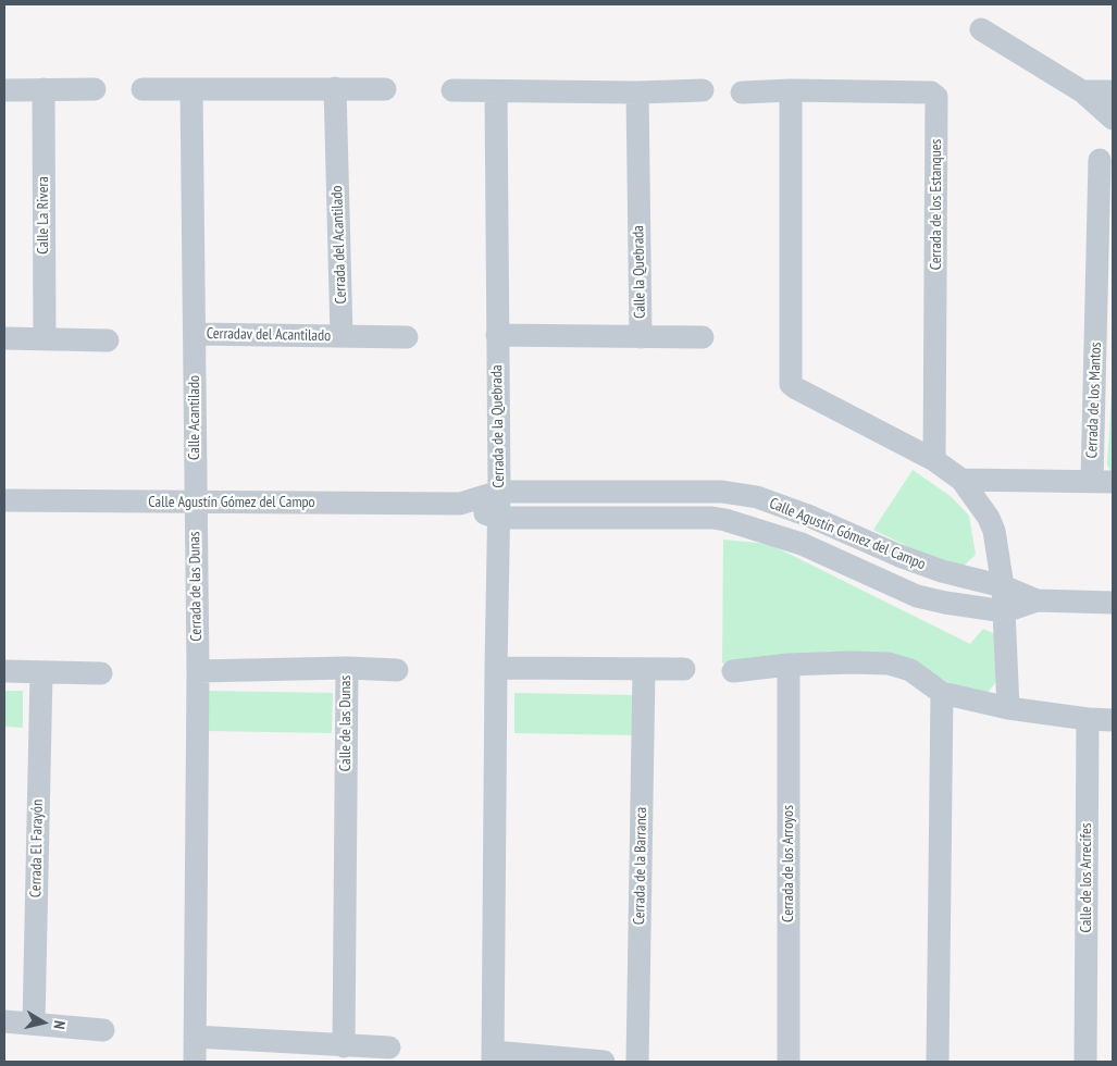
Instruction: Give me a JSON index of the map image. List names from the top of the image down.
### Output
{
  "streets": {
    "street": [
      "Cerrada de los Estanques",
      "Calle La Rivera",
      "Cerrada del Acantilado",
      "Calle la Quebrada",
      "Cerradav del Acantilado",
      "Cerrada de los Mantos",
      "Calle Acantilado",
      "Cerrada de la Quebrada",
      "Calle Agustín Gómez del Campo",
      "Cerrada de las Dunas",
      "Calle de las Dunas",
      "Cerrada El Farayón",
      "Cerrada de los Arroyos",
      "Cerrada de la Barranca",
      "Calle de los Arrecifes"
    ]
  },
  "crossings": [
    ["Cerrada del Acantilado", "Cerradav del Acantilado"],
    ["Calle la Quebrada", "Cerrada de la Quebrada"],
    ["Cerradav del Acantilado", "Calle Acantilado"],
    ["Calle Acantilado", "Calle Agustín Gómez del Campo"],
    ["Calle Acantilado", "Cerrada de las Dunas"],
    ["Cerrada de la Quebrada", "Calle Agustín Gómez del Campo"],
    ["Calle Agustín Gómez del Campo", "Cerrada de las Dunas"],
    ["Cerrada de las Dunas", "Calle de las Dunas"]
  ],
  "north": "right"
}
